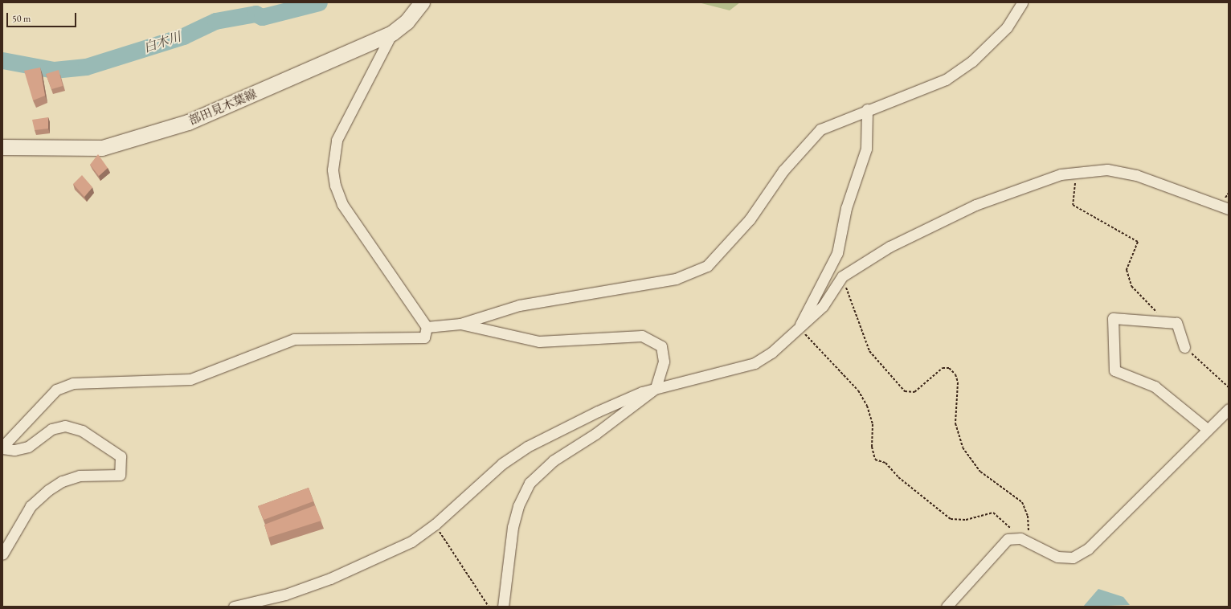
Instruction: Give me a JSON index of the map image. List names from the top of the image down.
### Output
{
  "streets": {
    "main road": ["部田見木葉線"]
  },
  "water": ["白木川"],
  "scale_bar": "50 m"
}
